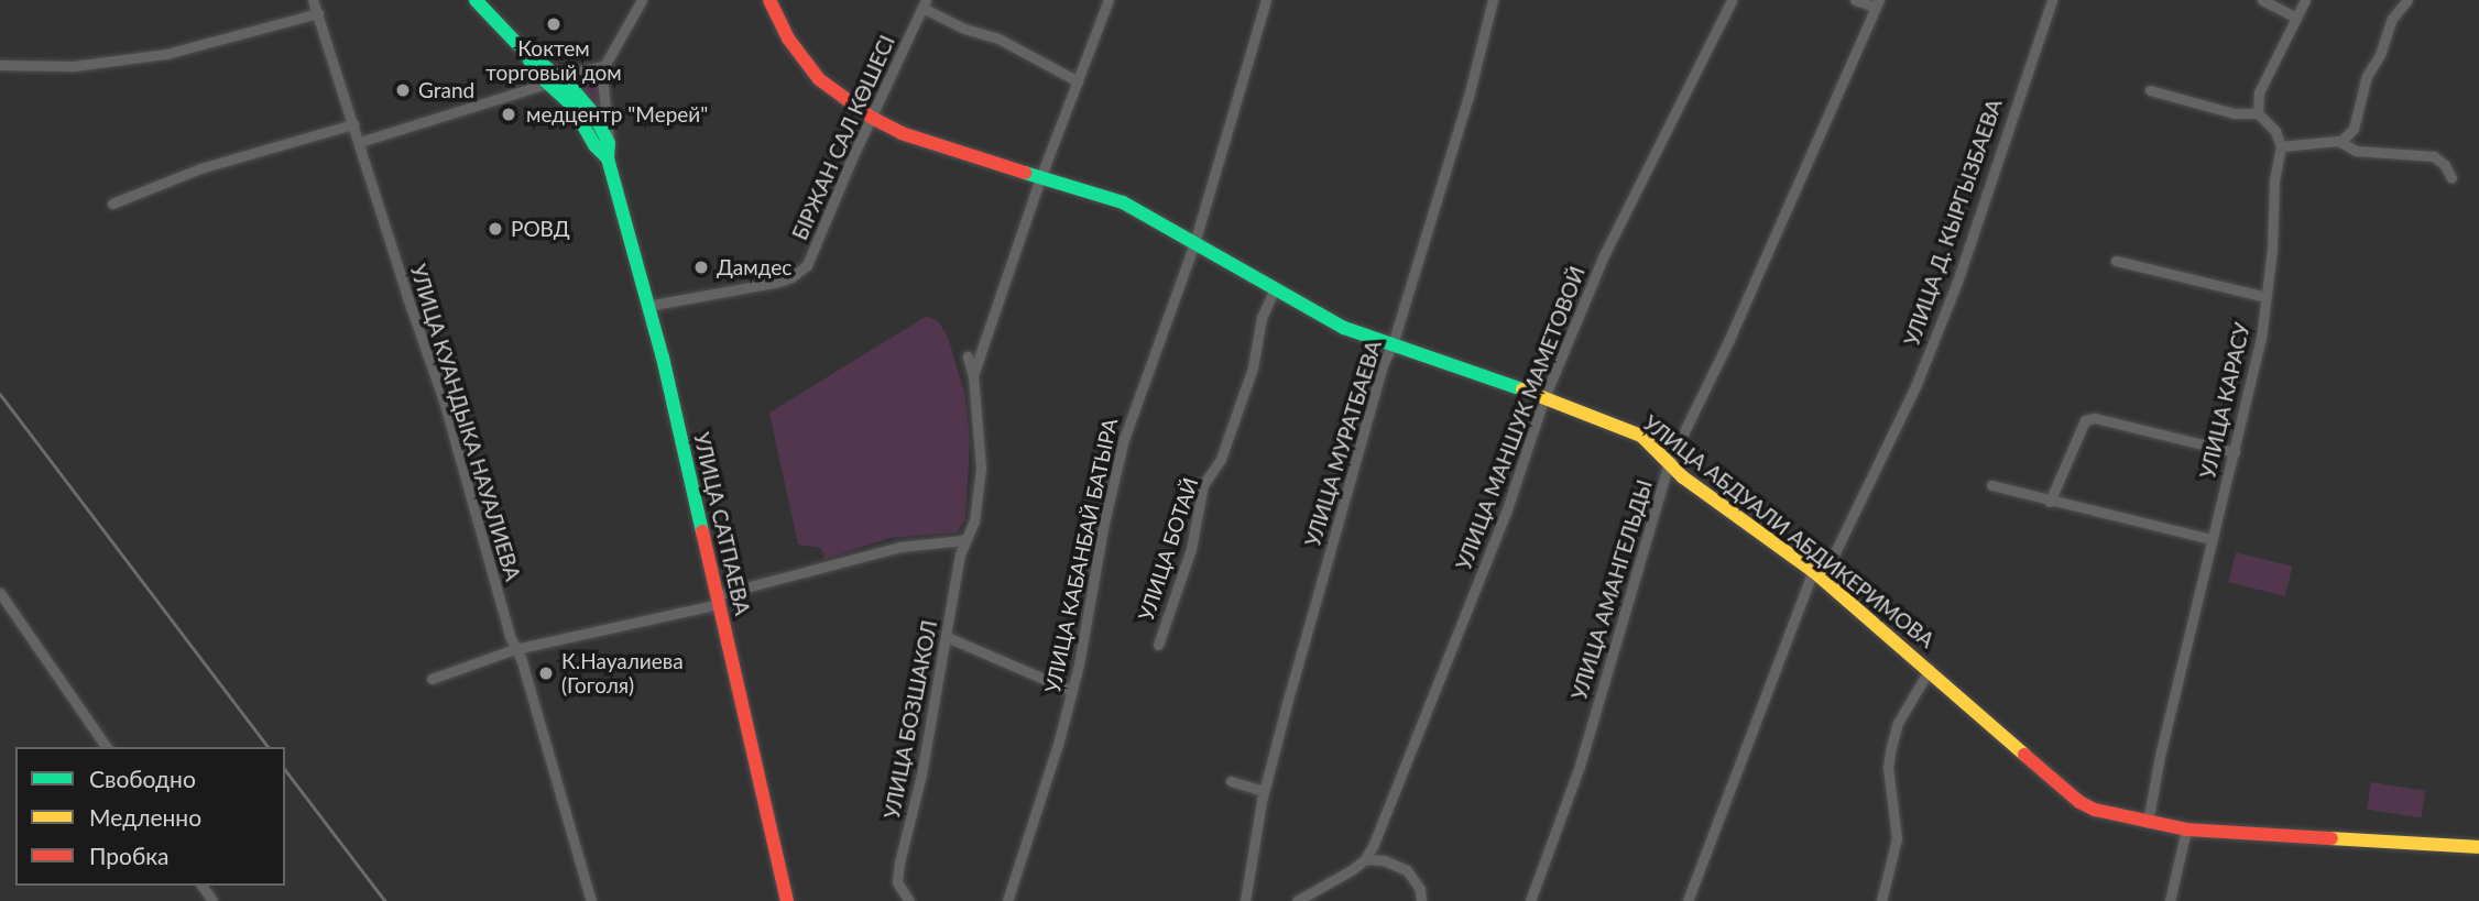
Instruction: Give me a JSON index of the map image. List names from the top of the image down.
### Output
{
  "streets": {
    "street": [
      "БІРЖАН САЛ КӨШЕСІ",
      "УЛИЦА Д. КЫРГЫЗБАЕВА",
      "УЛИЦА КАРАСУ",
      "УЛИЦА МАНШУК МАМЕТОВОЙ",
      "УЛИЦА КУАНДЫКА НАУАЛИЕВА",
      "УЛИЦА МУРАТБАЕВА",
      "УЛИЦА САТПАЕВА",
      "УЛИЦА АБДУАЛИ АБДИКЕРИМОВА",
      "УЛИЦА БОТАЙ",
      "УЛИЦА КАБАНБАЙ БАТЫРА",
      "УЛИЦА АМАНГЕЛЬДЫ",
      "УЛИЦА БОЗШАКОЛ"
    ]
  },
  "crossings": [
    ["БІРЖАН САЛ КӨШЕСІ", "УЛИЦА САТПАЕВА"],
    ["БІРЖАН САЛ КӨШЕСІ", "УЛИЦА АБДУАЛИ АБДИКЕРИМОВА"],
    ["УЛИЦА Д. КЫРГЫЗБАЕВА", "УЛИЦА АБДУАЛИ АБДИКЕРИМОВА"],
    ["УЛИЦА КАРАСУ", "УЛИЦА АБДУАЛИ АБДИКЕРИМОВА"],
    ["УЛИЦА МАНШУК МАМЕТОВОЙ", "УЛИЦА АБДУАЛИ АБДИКЕРИМОВА"],
    ["УЛИЦА МУРАТБАЕВА", "УЛИЦА АБДУАЛИ АБДИКЕРИМОВА"],
    ["УЛИЦА АБДУАЛИ АБДИКЕРИМОВА", "УЛИЦА БОТАЙ"],
    ["УЛИЦА АБДУАЛИ АБДИКЕРИМОВА", "УЛИЦА КАБАНБАЙ БАТЫРА"],
    ["УЛИЦА АБДУАЛИ АБДИКЕРИМОВА", "УЛИЦА АМАНГЕЛЬДЫ"]
  ],
  "places": [
    "Коктем торговый дом",
    "Grand",
    "медцентр \"Мерей\"",
    "РОВД",
    "Дамдес",
    "К.Науалиева (Гоголя)"
  ],
  "legend": ["Свободно", "Медленно", "Пробка"]
}
